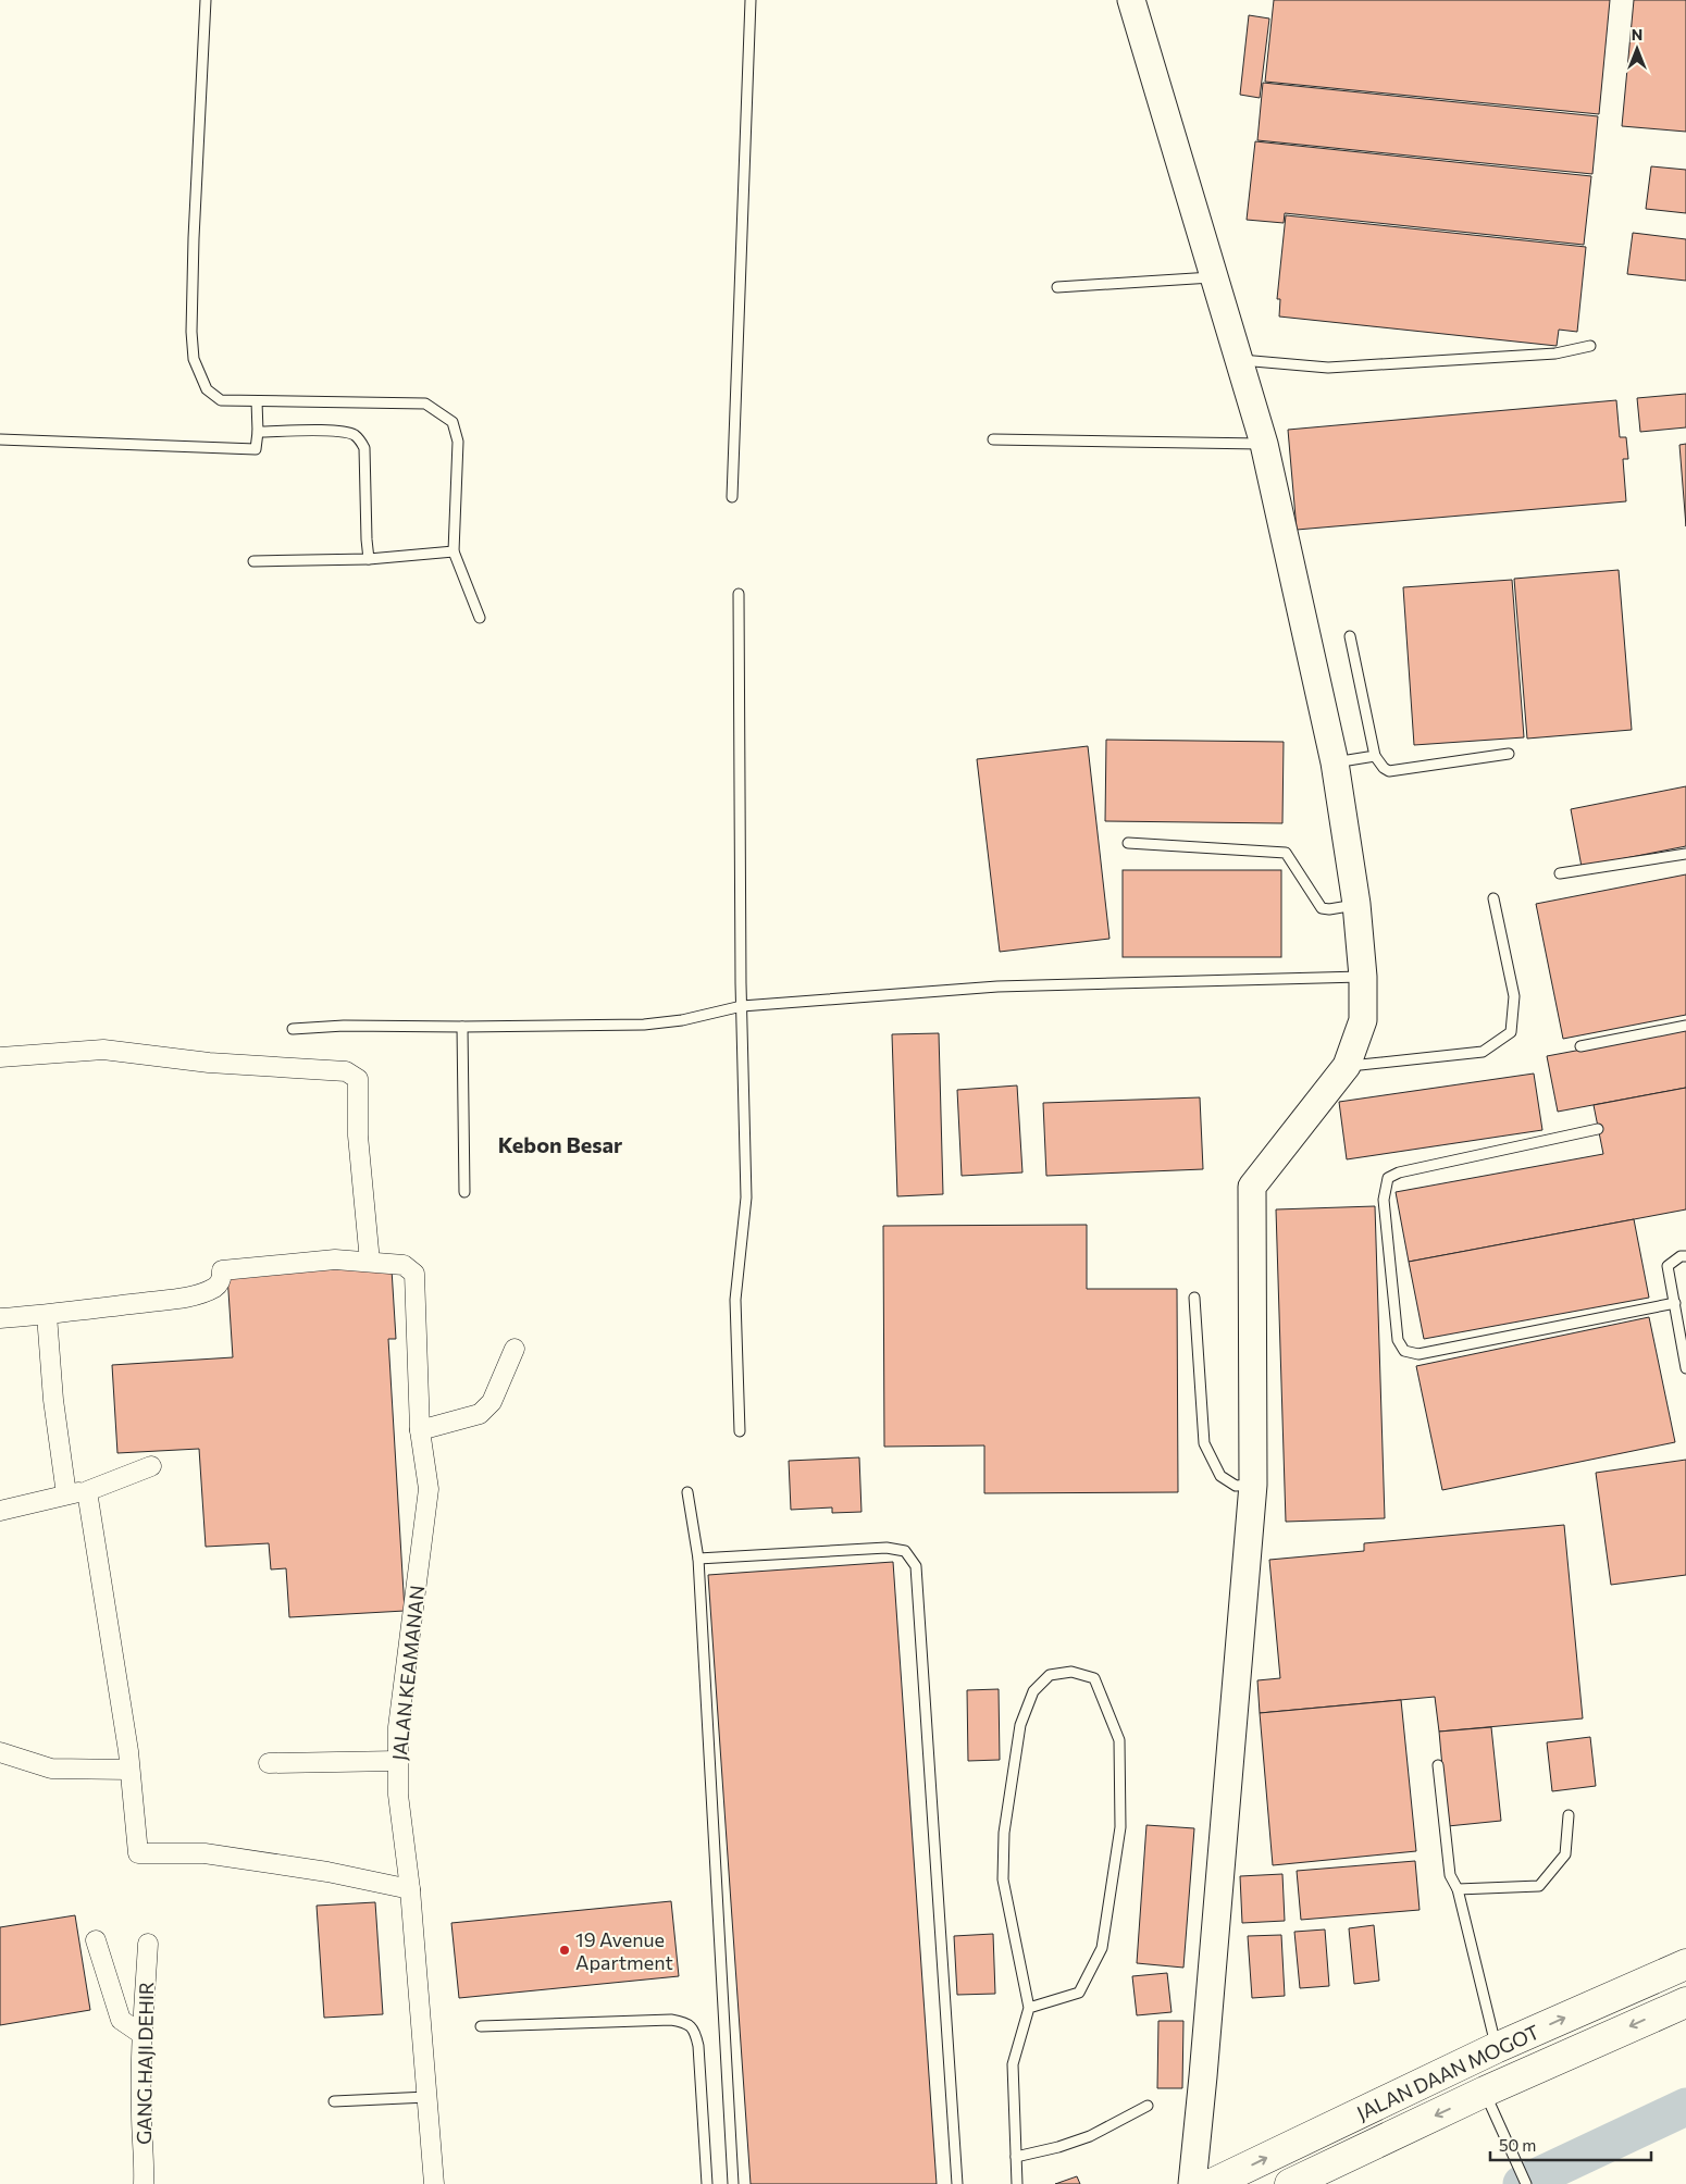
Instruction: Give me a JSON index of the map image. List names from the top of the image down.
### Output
{
  "streets": {
    "highway": ["JALAN DAAN MOGOT"],
    "street": ["JALAN KEAMANAN", "GANG HAJI DEHIR"]
  },
  "districts": ["Kebon Besar"],
  "places": ["19 Avenue Apartment"],
  "scale_bar": "50 m",
  "north": "top"
}
